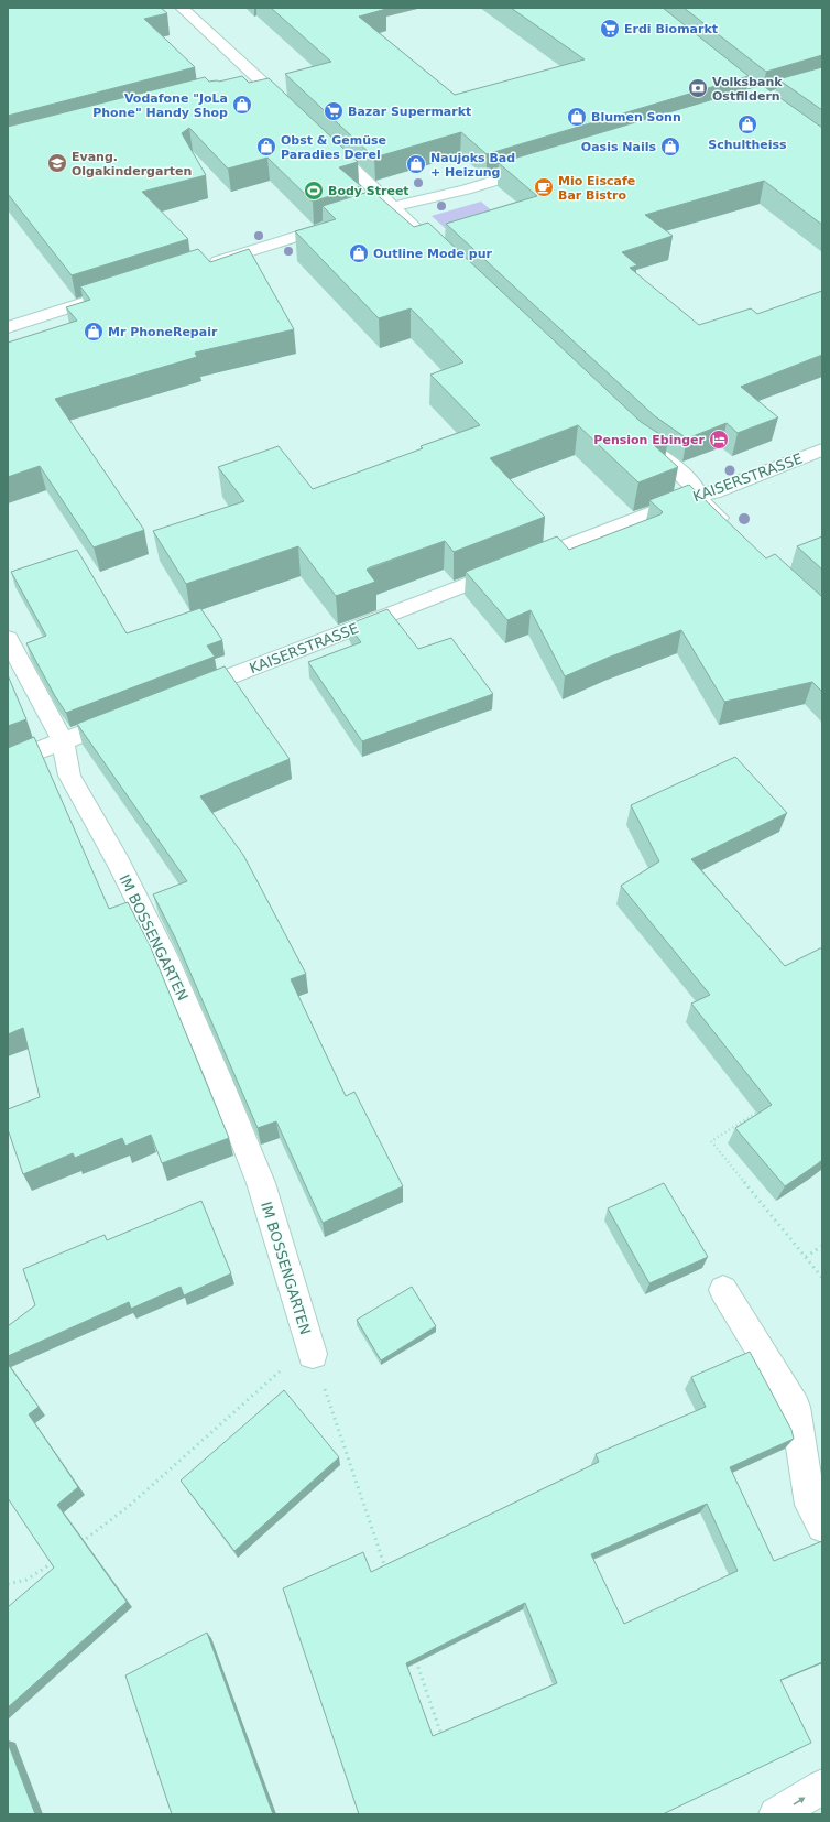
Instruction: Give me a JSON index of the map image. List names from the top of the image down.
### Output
{
  "streets": {
    "street": ["KAISERSTRASSE", "IM BOSSENGARTEN"]
  },
  "places": {
    "supermarket": ["Erdi Biomarkt", "Bazar Supermarkt"],
    "bank": ["Volksbank Ostfildern"],
    "shop": [
      "Vodafone \"JoLa Phone\" Handy Shop",
      "Blumen Sonn",
      "Schultheiss",
      "Obst & Gemüse Paradies Derel",
      "Oasis Nails",
      "Naujoks Bad + Heizung",
      "Outline Mode pur",
      "Mr PhoneRepair"
    ],
    "school or university": ["Evang. Olgakindergarten"],
    "cafe": ["Mio Eiscafe Bar Bistro"],
    "sports": ["Body Street"],
    "hotel": ["Pension Ebinger"]
  }
}
